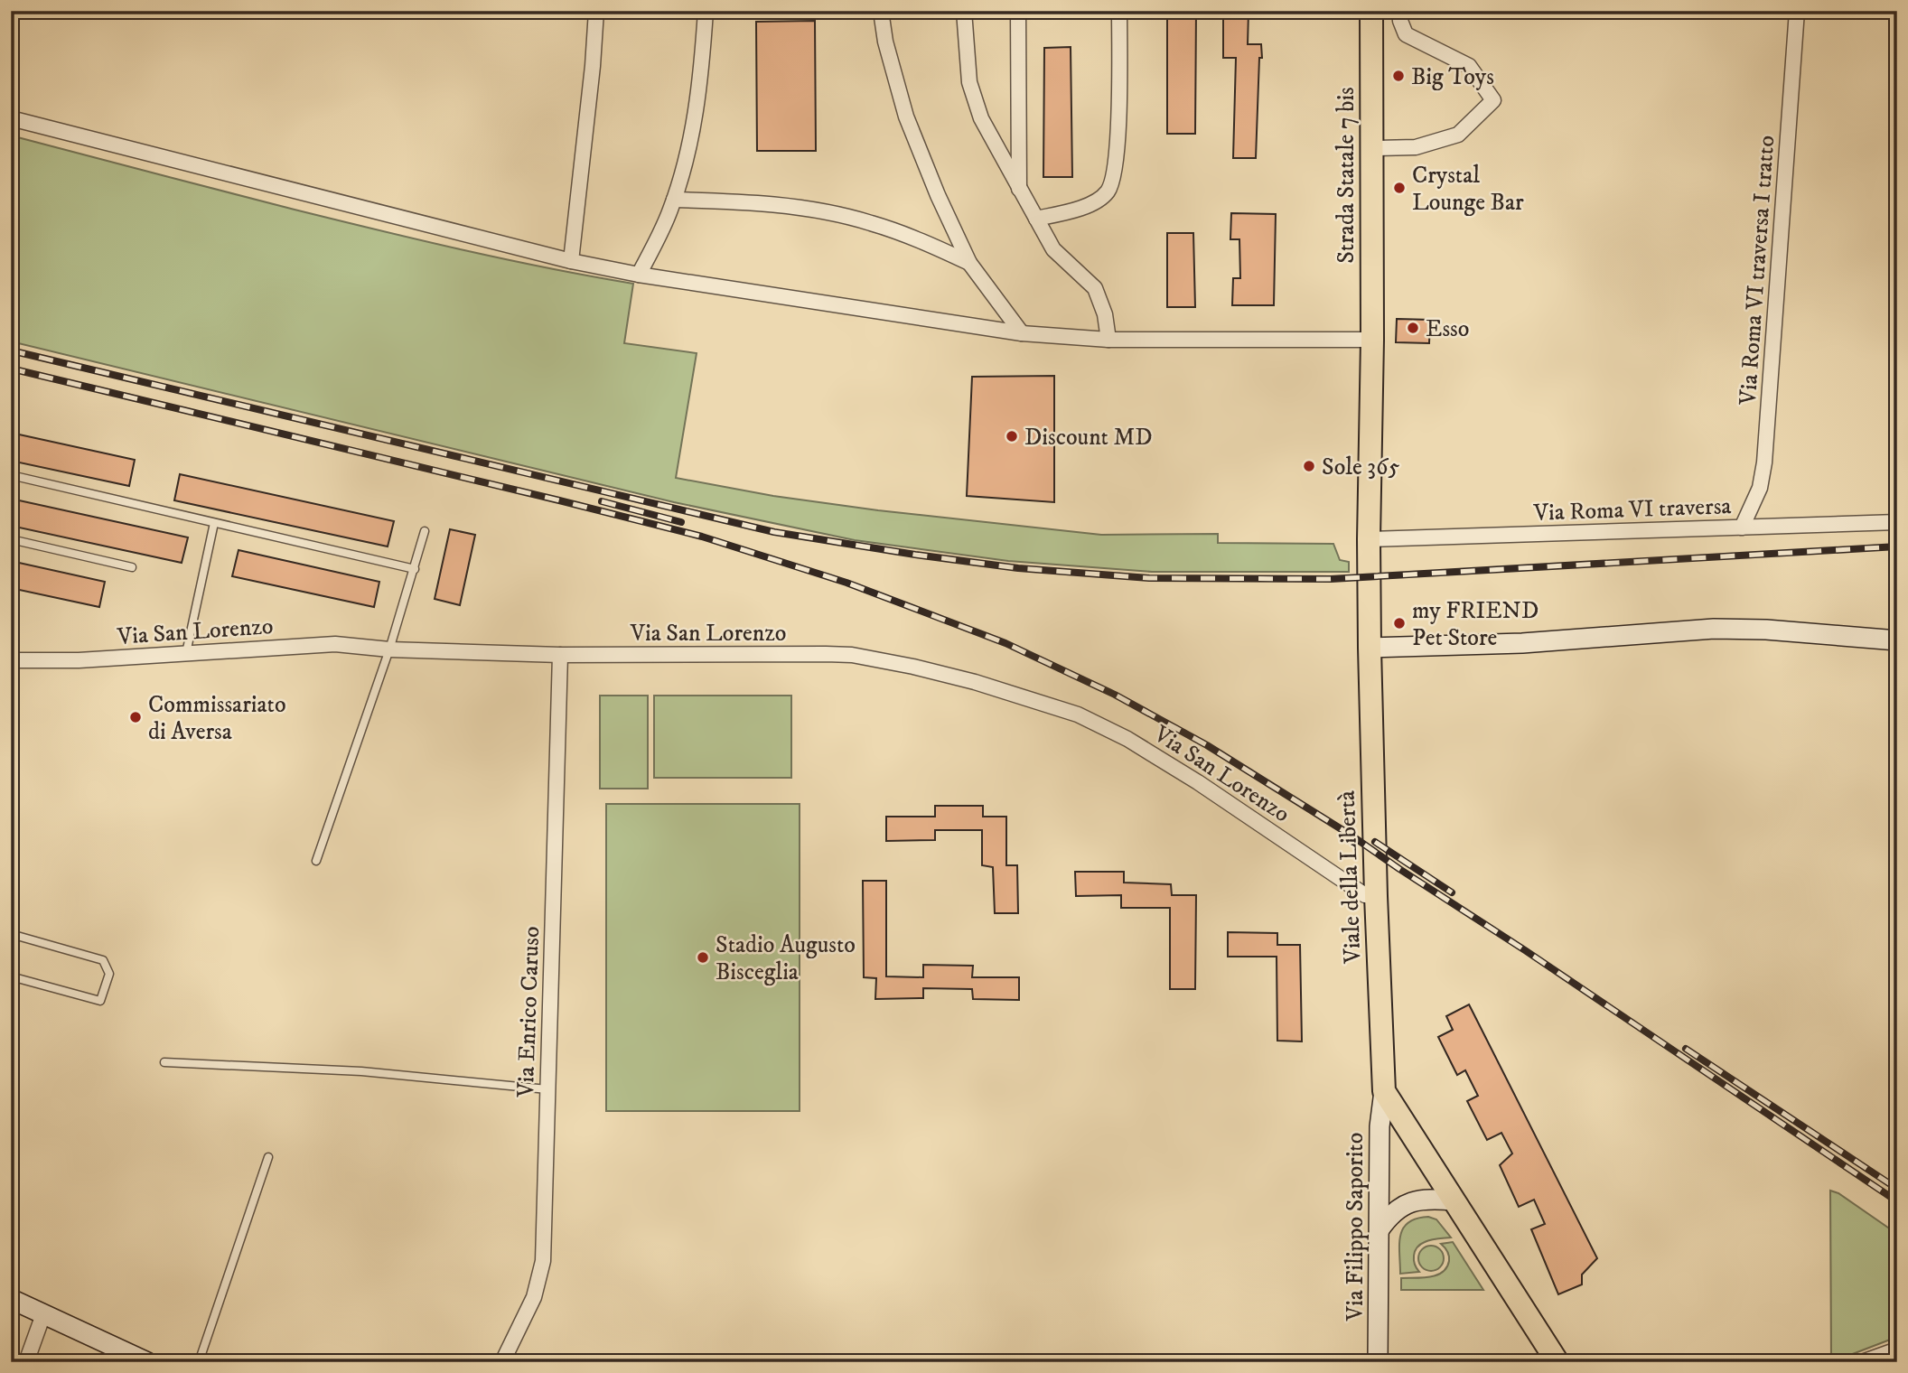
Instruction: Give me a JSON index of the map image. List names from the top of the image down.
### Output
{
  "streets": {
    "main road": ["Strada Statale 7 bis", "Viale della Libertà"],
    "street": [
      "Via Roma VI traversa I tratto",
      "Via Roma VI traversa",
      "Via San Lorenzo",
      "Via Enrico Caruso",
      "Via Filippo Saporito"
    ]
  },
  "crossings": [
    ["Strada Statale 7 bis", "Viale della Libertà"],
    ["Via Roma VI traversa I tratto", "Via Roma VI traversa"],
    ["Via Roma VI traversa", "Viale della Libertà"],
    ["Via San Lorenzo", "Viale della Libertà"],
    ["Via San Lorenzo", "Via Enrico Caruso"],
    ["Viale della Libertà", "Via Filippo Saporito"]
  ],
  "places": [
    "Big Toys",
    "Crystal Lounge Bar",
    "Esso",
    "Discount MD",
    "Sole 365",
    "my FRIEND Pet Store",
    "Commissariato di Aversa",
    "Stadio Augusto Bisceglia"
  ]
}
